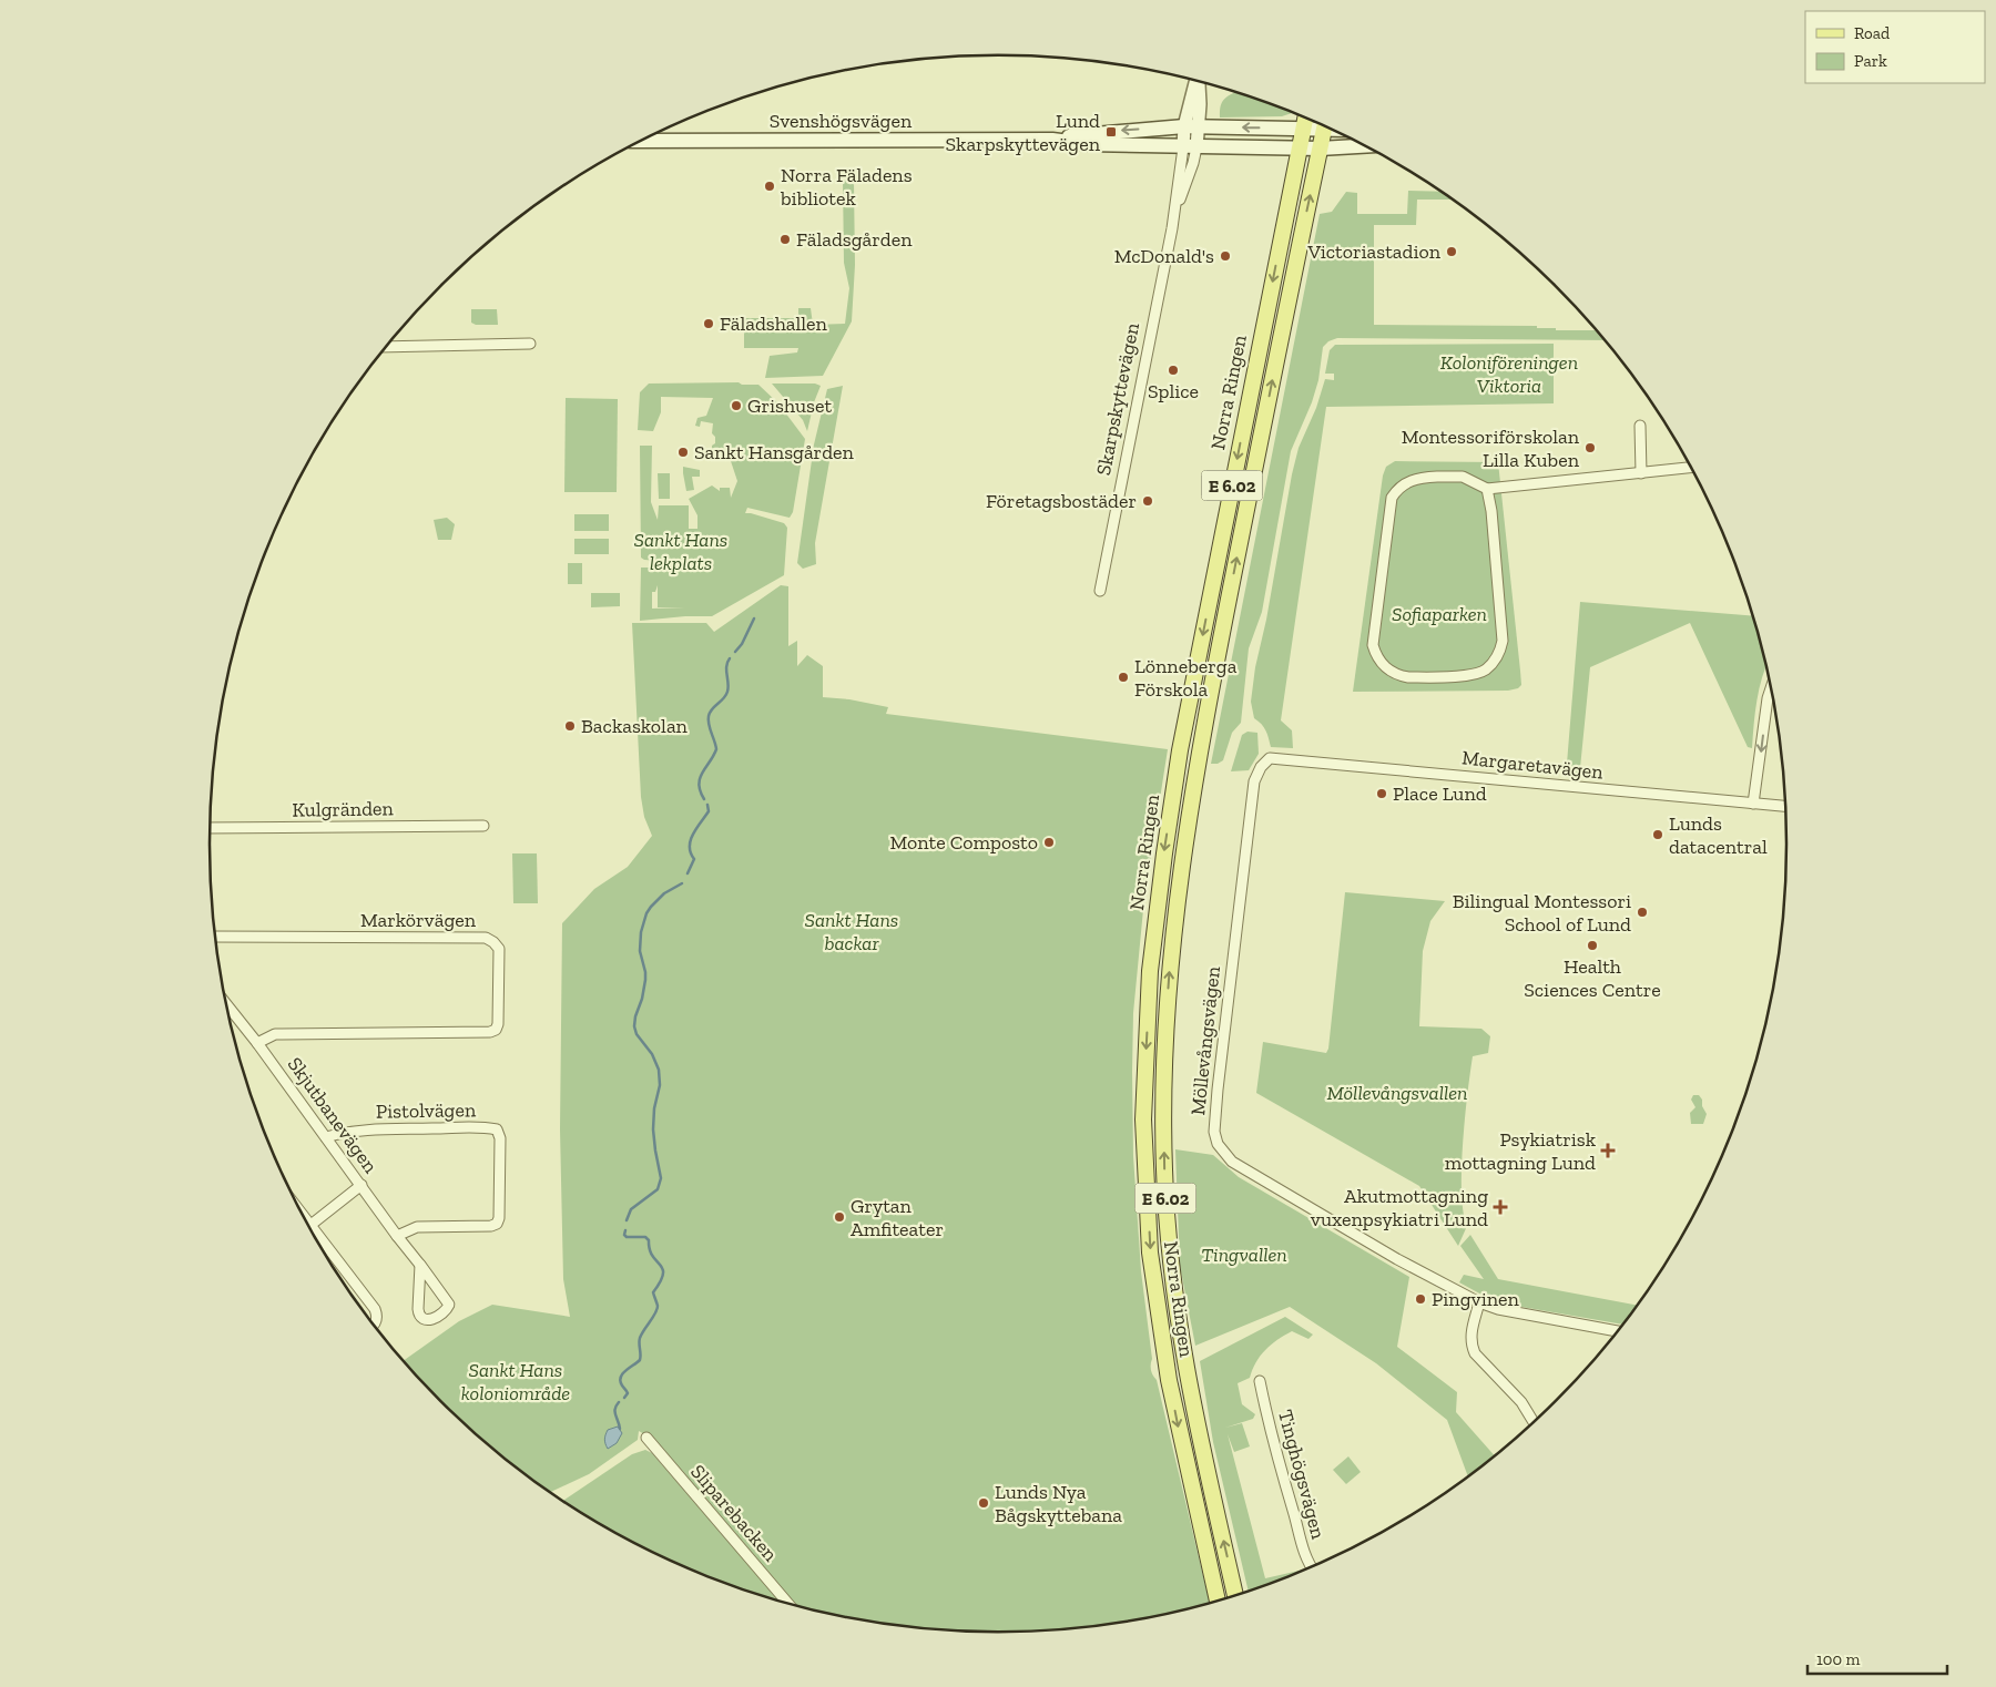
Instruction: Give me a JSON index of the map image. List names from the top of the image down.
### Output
{
  "streets": {
    "main road": ["Svenshögsvägen", "Norra Ringen", "E 6.02"],
    "street": [
      "Skarpskyttevägen",
      "Margaretavägen",
      "Kulgränden",
      "Markörvägen",
      "Möllevångsvägen",
      "Pistolvägen",
      "Skjutbanevägen",
      "Tinghögsvägen",
      "Sliparebacken"
    ]
  },
  "crossings": [
    ["Svenshögsvägen", "Norra Ringen"],
    ["Svenshögsvägen", "Skarpskyttevägen"],
    ["Margaretavägen", "Möllevångsvägen"],
    ["Markörvägen", "Skjutbanevägen"],
    ["Pistolvägen", "Skjutbanevägen"]
  ],
  "parks": [
    "Koloniföreningen Viktoria",
    "Sankt Hans lekplats",
    "Sofiaparken",
    "Sankt Hans backar",
    "Möllevångsvallen",
    "Tingvallen",
    "Sankt Hans koloniområde"
  ],
  "places": {
    "transit": ["Lund Skarpskyttevägen"],
    "other": [
      "Norra Fäladens bibliotek",
      "Fäladsgården",
      "Victoriastadion",
      "McDonald's",
      "Fäladshallen",
      "Splice",
      "Grishuset",
      "Montessoriförskolan Lilla Kuben",
      "Sankt Hansgården",
      "Företagsbostäder",
      "Lönneberga Förskola",
      "Backaskolan",
      "Place Lund",
      "Lunds datacentral",
      "Monte Composto",
      "Bilingual Montessori School of Lund",
      "Health Sciences Centre",
      "Grytan Amfiteater",
      "Pingvinen",
      "Lunds Nya Bågskyttebana"
    ],
    "health": ["Psykiatrisk mottagning Lund", "Akutmottagning vuxenpsykiatri Lund"]
  },
  "legend": ["Road", "Park"],
  "scale_bar": "100 m"
}
